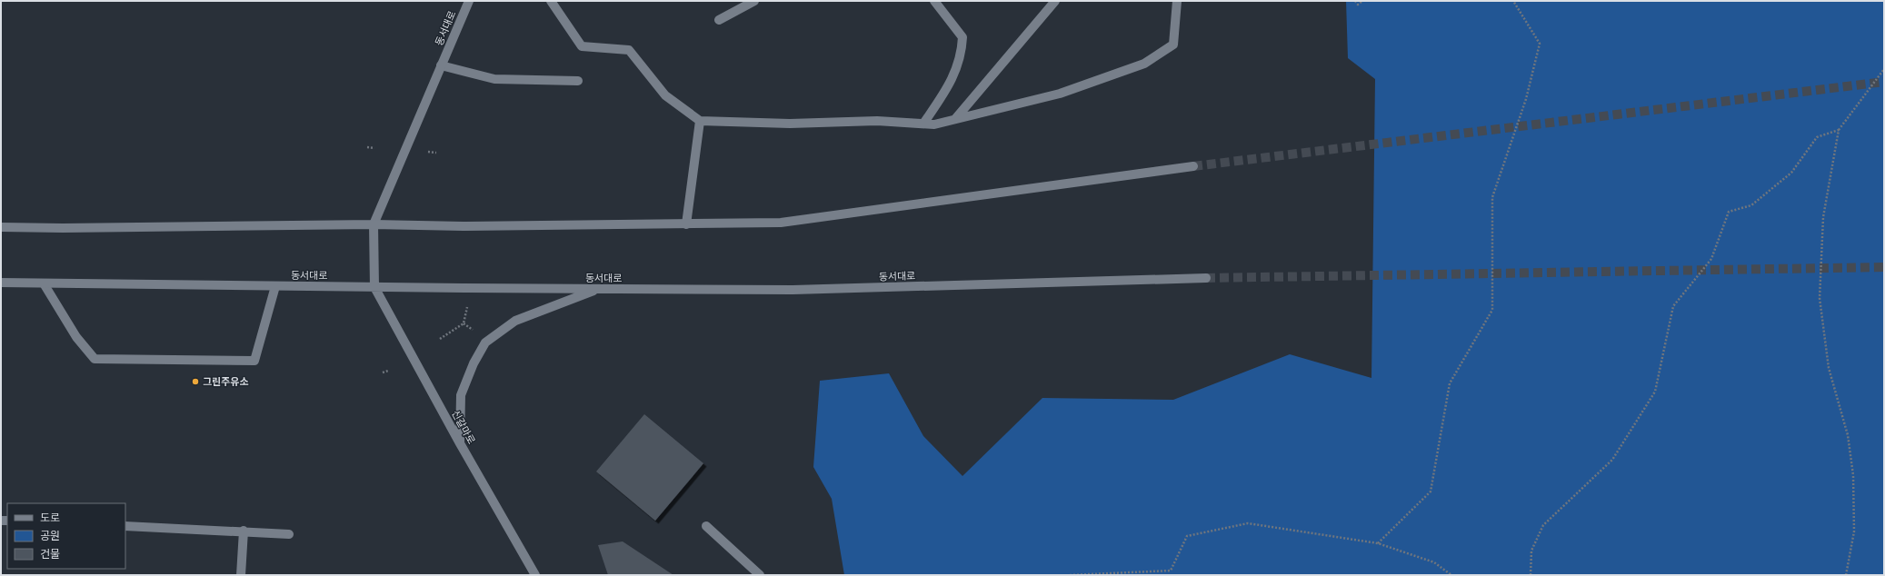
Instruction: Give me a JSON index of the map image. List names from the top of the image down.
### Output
{
  "streets": {
    "street": ["동서대로", "신갈마로"]
  },
  "crossings": [
    ["동서대로", "신갈마로"]
  ],
  "places": ["그린주유소"],
  "legend": ["도로", "공원", "건물"]
}
